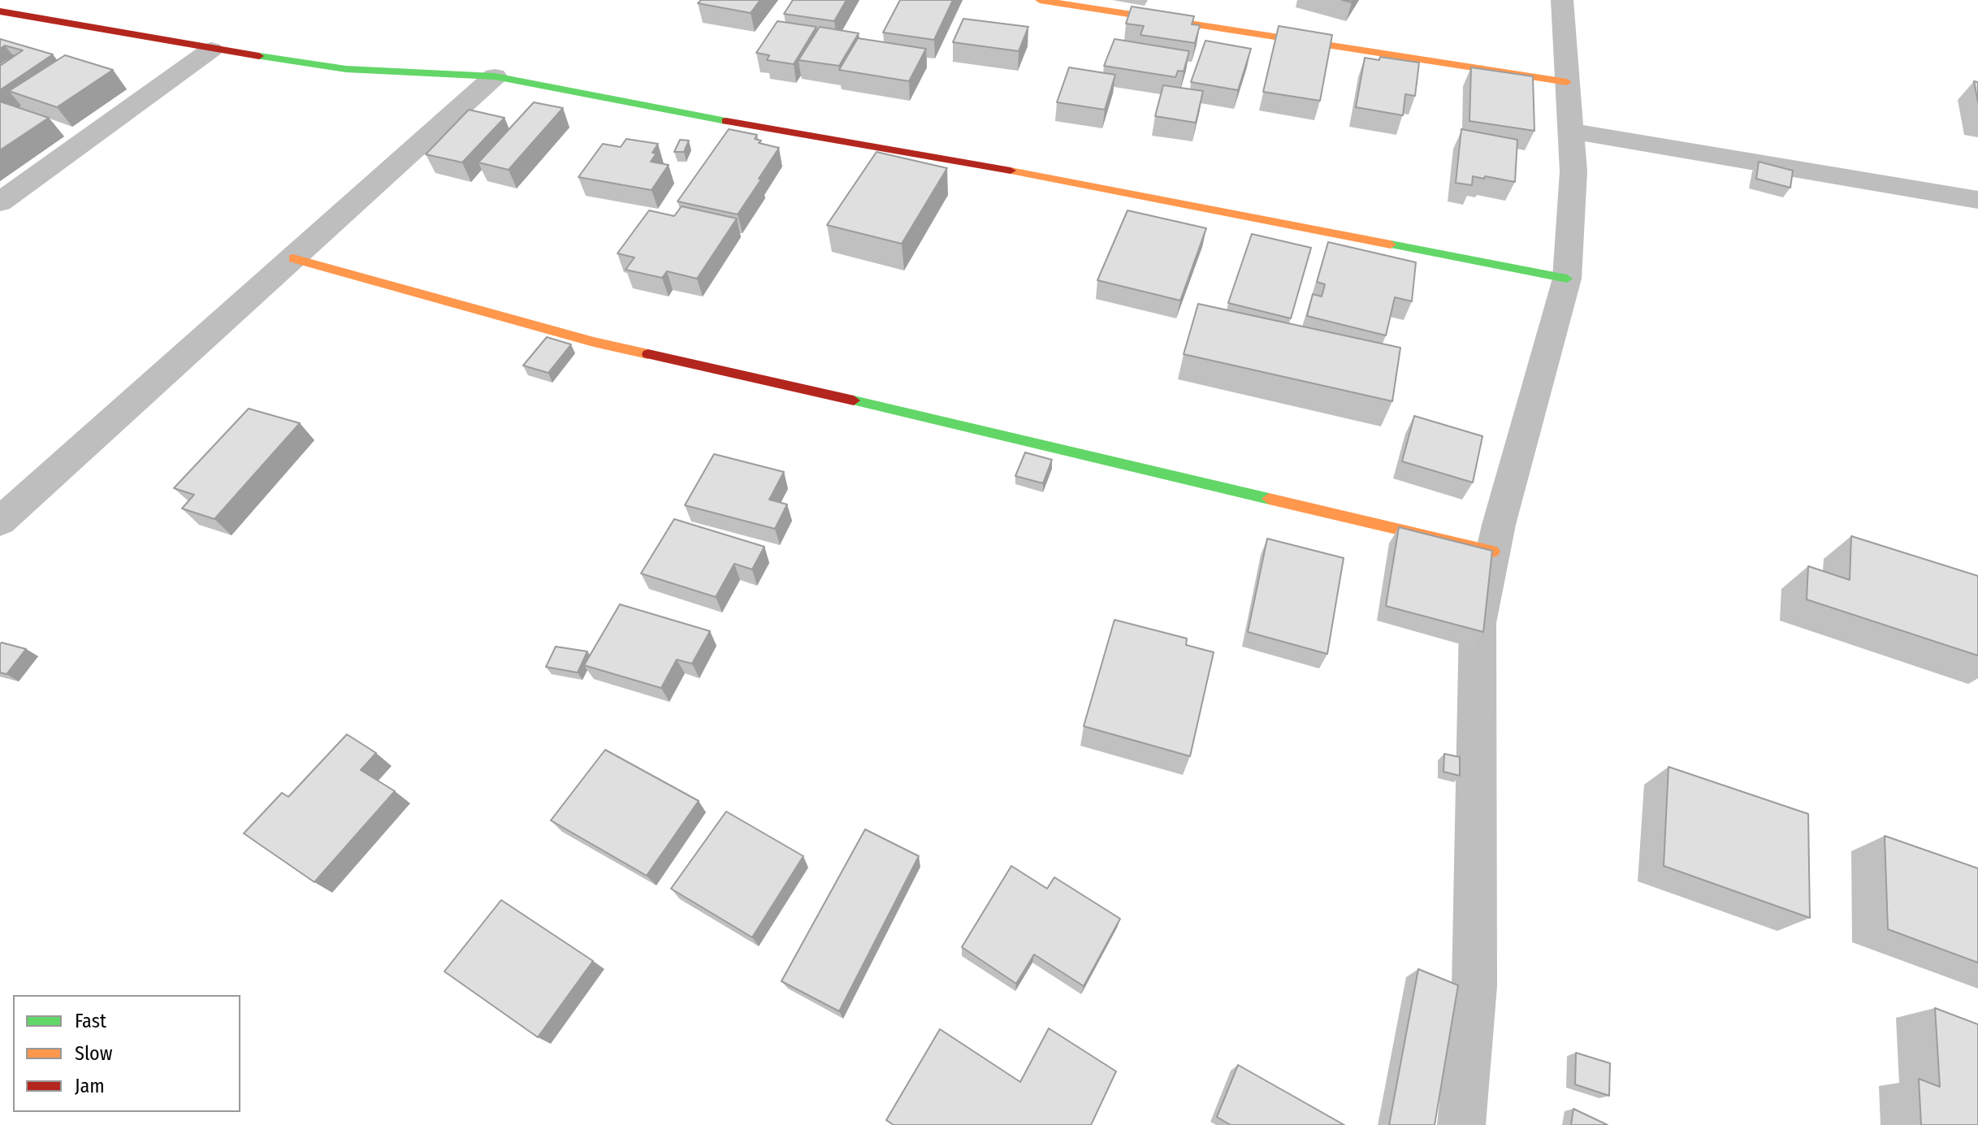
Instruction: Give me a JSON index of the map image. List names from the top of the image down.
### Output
{
  "legend": ["Fast", "Slow", "Jam"]
}
